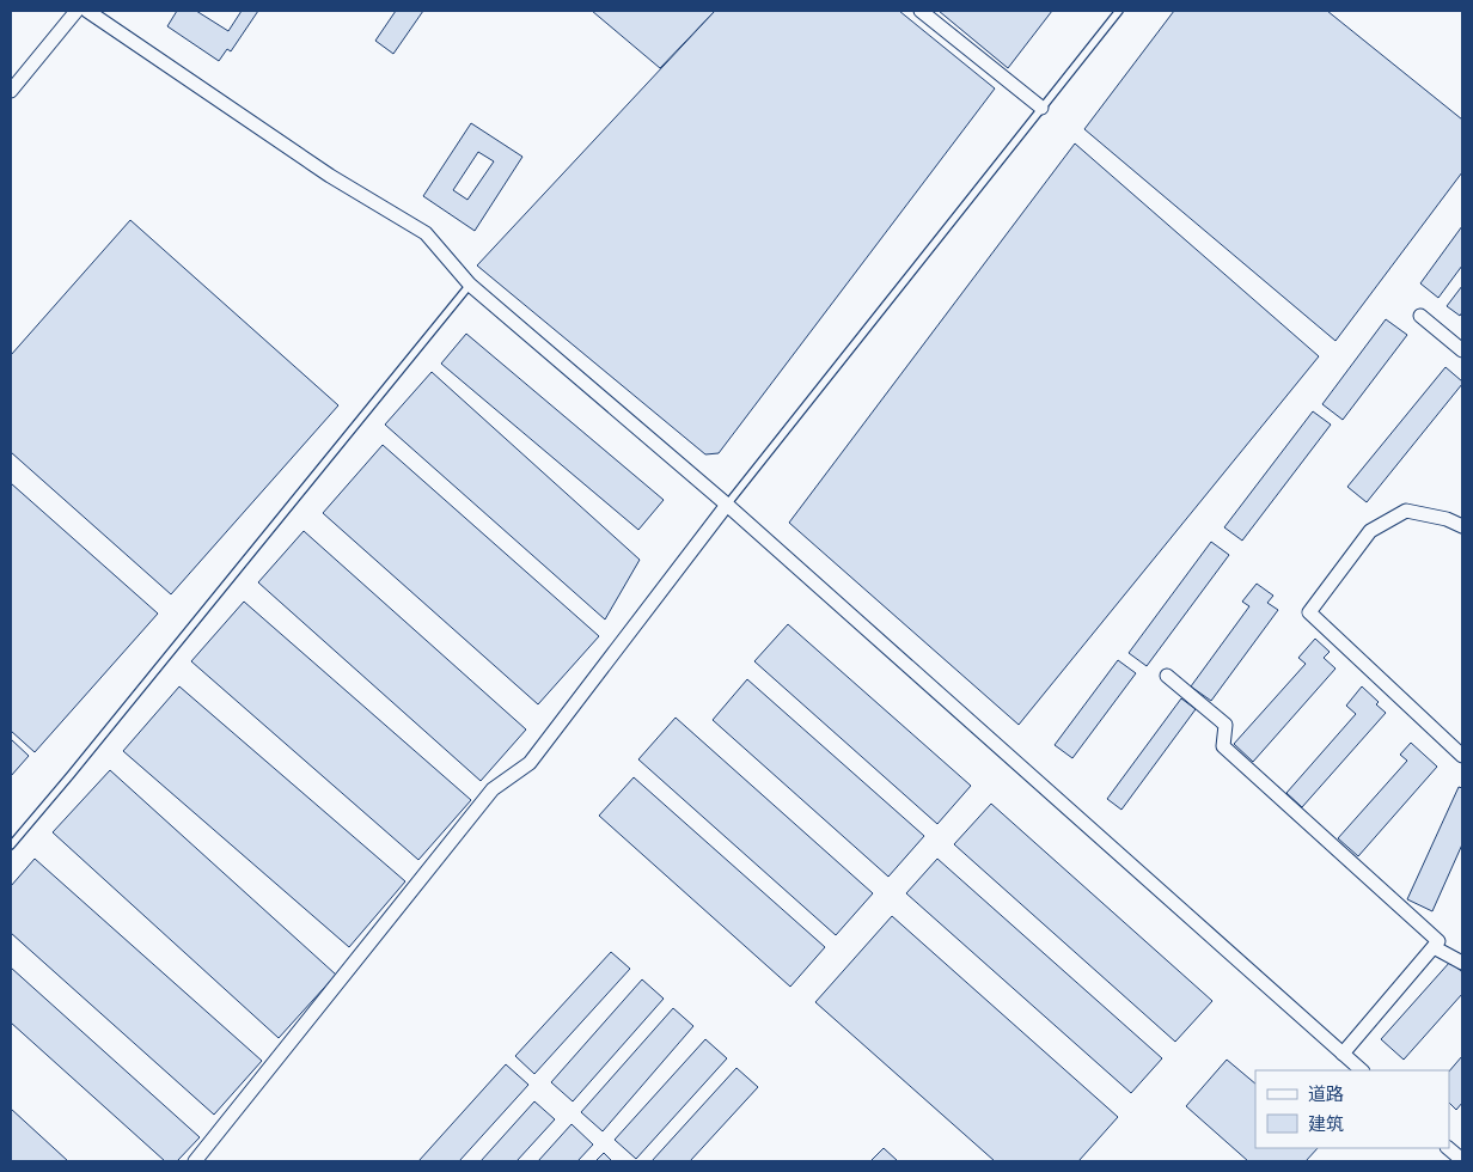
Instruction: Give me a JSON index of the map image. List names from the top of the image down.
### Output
{
  "legend": ["道路", "建筑"]
}
